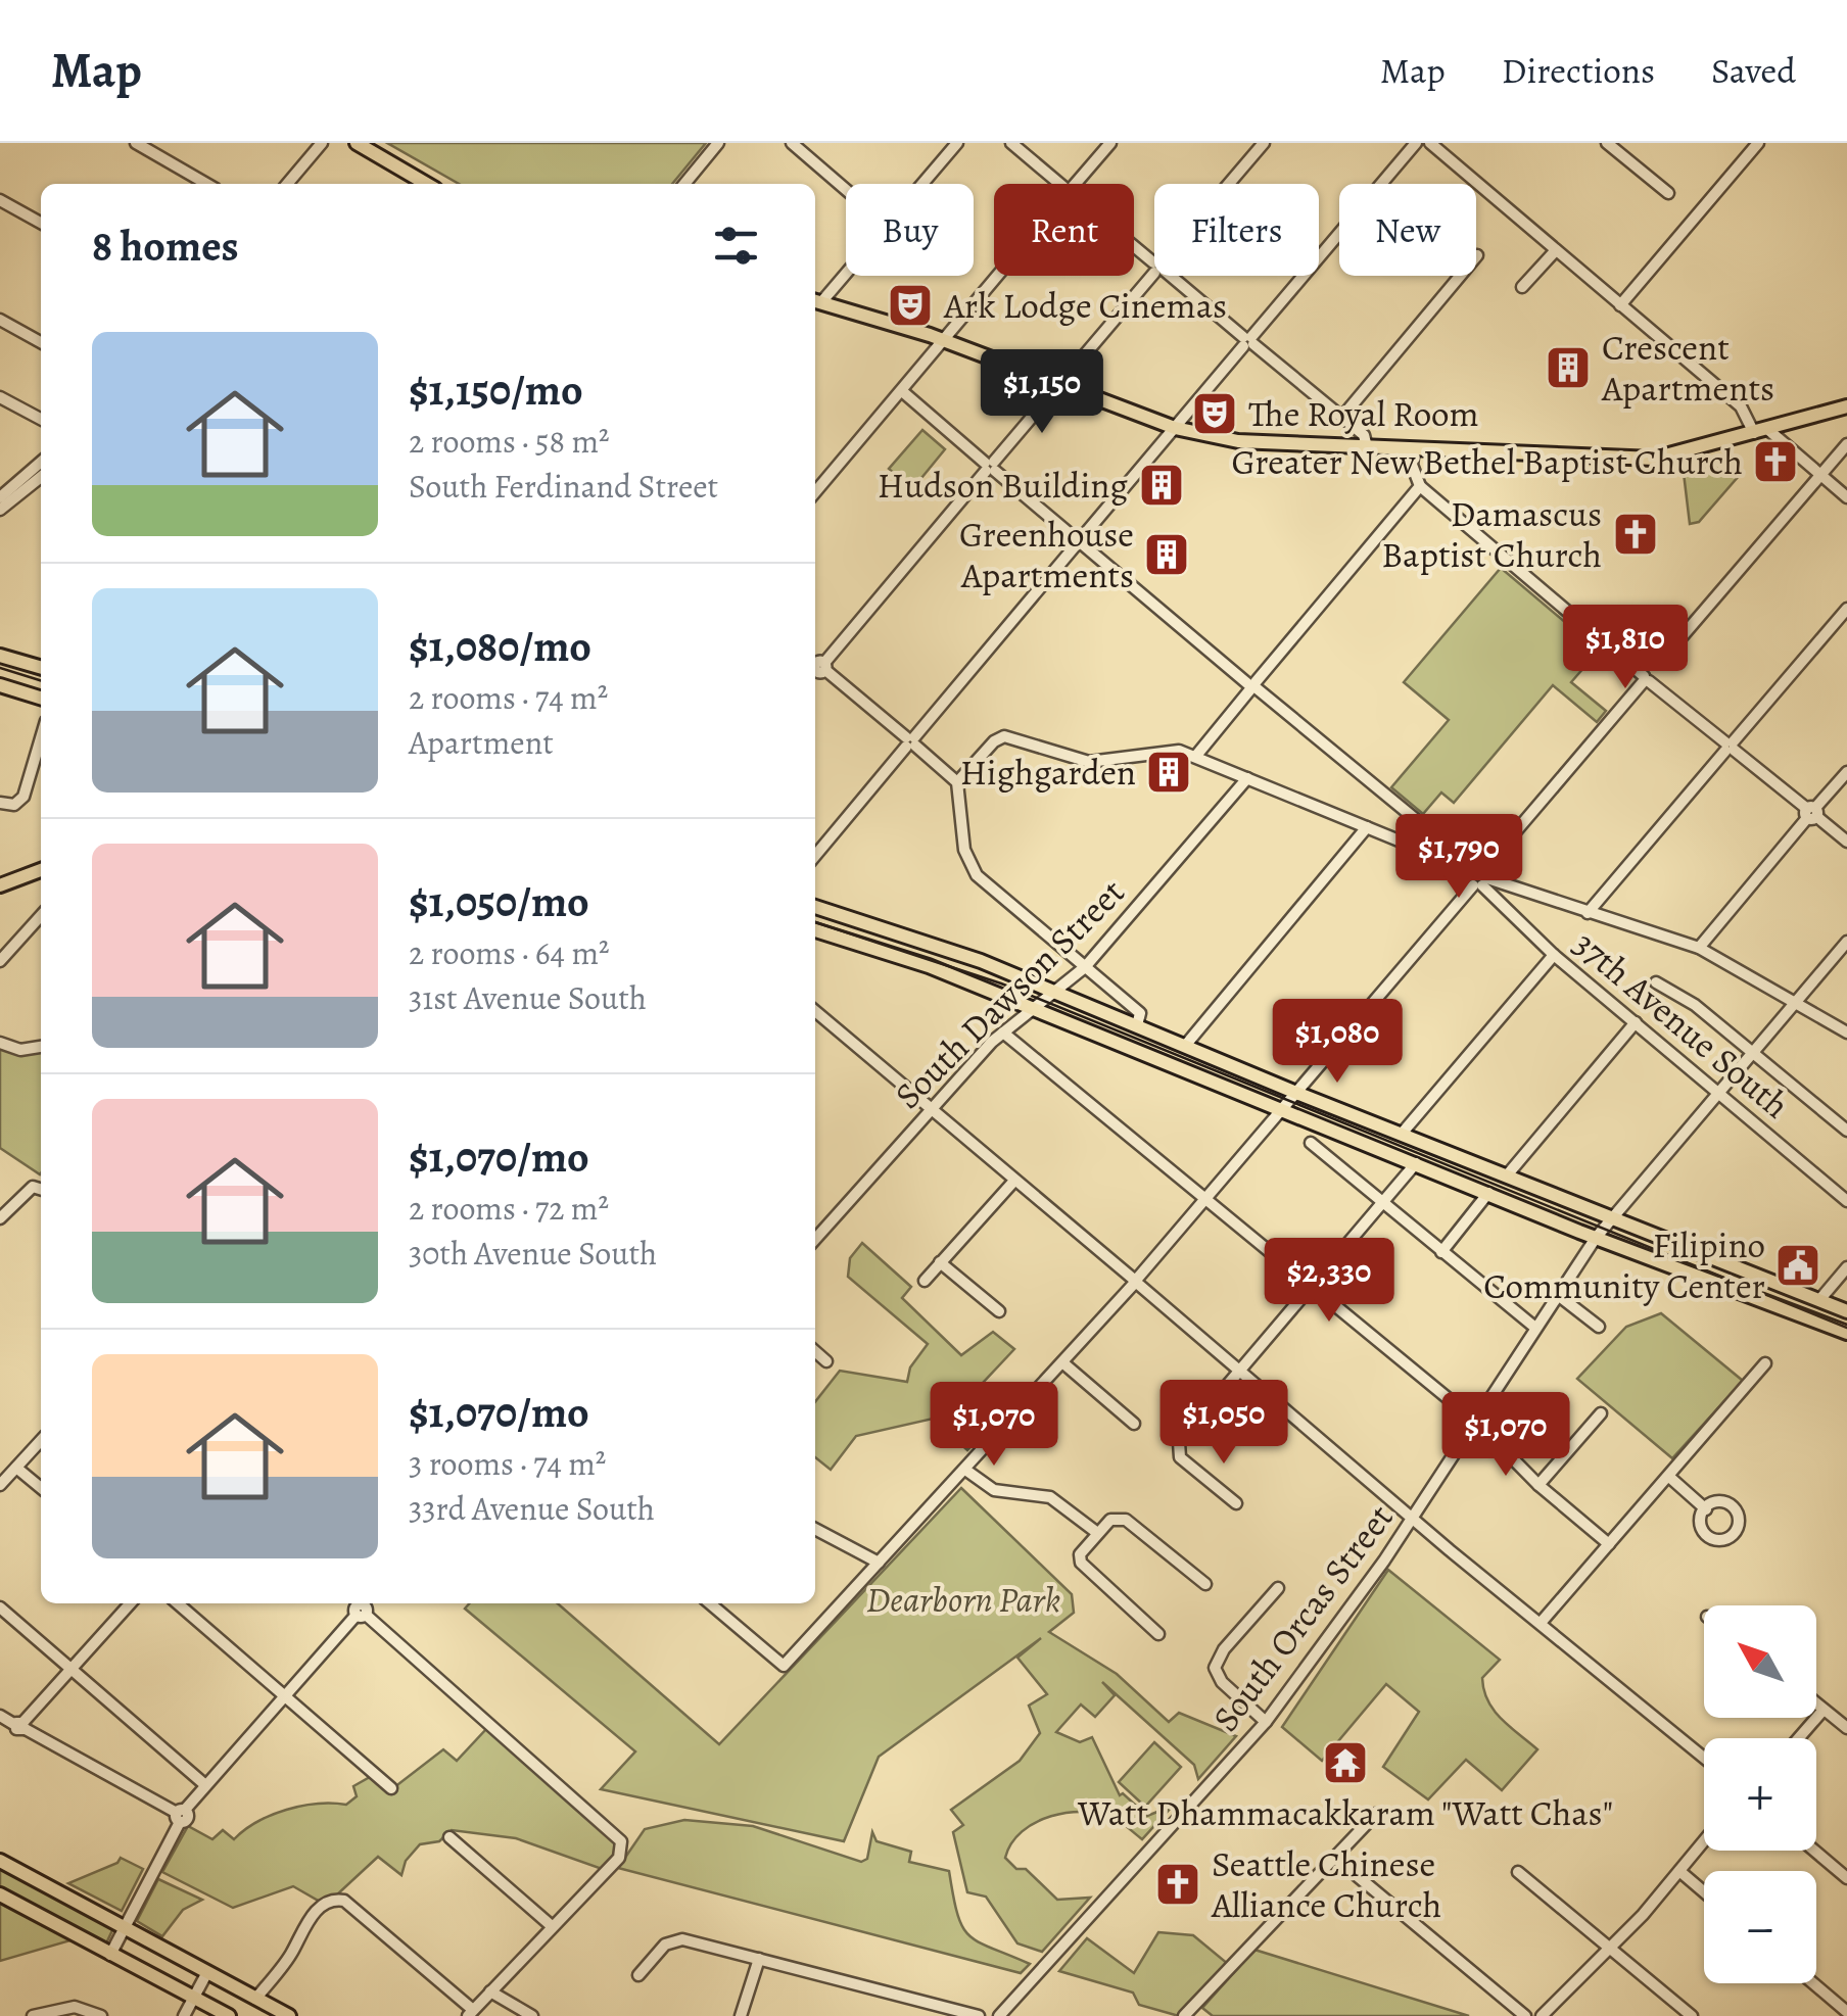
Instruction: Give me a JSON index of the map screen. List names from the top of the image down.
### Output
{
  "streets": {
    "street": ["South Dawson Street", "37th Avenue South", "South Orcas Street"]
  },
  "crossings": [
    ["37th Avenue South", "South Orcas Street"]
  ],
  "parks": ["Dearborn Park"],
  "places": {
    "theatre": ["Ark Lodge Cinemas", "The Royal Room"],
    "building": [
      "Crescent Apartments",
      "Hudson Building",
      "Greenhouse Apartments",
      "Highgarden"
    ],
    "church": ["Greater New Bethel Baptist Church", "Damascus Baptist Church", "Seattle Chinese Alliance Church"],
    "public building": ["Filipino Community Center"],
    "temple": ["Watt Dhammacakkaram \"Watt Chas\""]
  },
  "north": "top left",
  "page": {
    "header": "Map",
    "nav": ["Map", "Directions", "Saved"],
    "chip": [
      "Buy",
      "Rent",
      "Filters",
      "New"
    ],
    "heading": "8 homes",
    "list": [
      {
        "name": "$1,150/mo",
        "note": "2 rooms · 58 m² · South Ferdinand Street"
      },
      {
        "name": "$1,080/mo",
        "note": "2 rooms · 74 m² · Apartment"
      },
      {
        "name": "$1,050/mo",
        "note": "2 rooms · 64 m² · 31st Avenue South"
      },
      {
        "name": "$1,070/mo",
        "note": "2 rooms · 72 m² · 30th Avenue South"
      },
      {
        "name": "$1,070/mo",
        "note": "3 rooms · 74 m² · 33rd Avenue South"
      }
    ],
    "price": [
      "$1,150",
      "$1,810",
      "$1,790",
      "$1,080",
      "$2,330",
      "$1,050",
      "$1,070",
      "$1,070"
    ],
    "map_buttons": ["+", "−"]
  }
}
